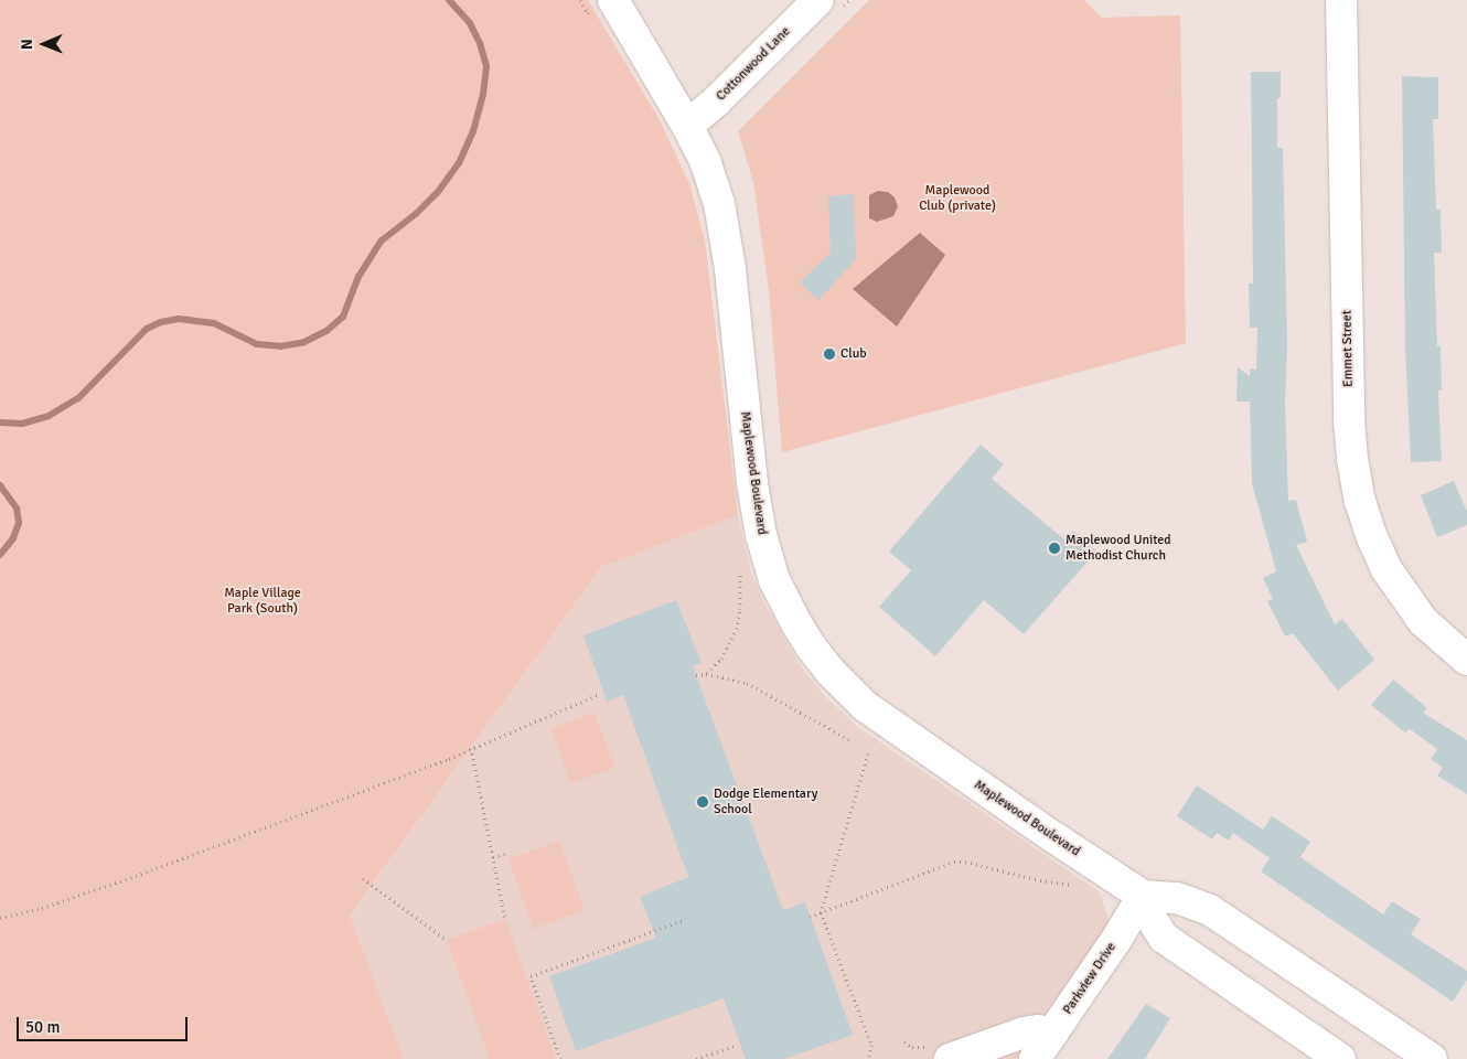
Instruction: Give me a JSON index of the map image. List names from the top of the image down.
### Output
{
  "streets": {
    "street": [
      "Cottonwood Lane",
      "Emmet Street",
      "Maplewood Boulevard",
      "Parkview Drive"
    ]
  },
  "crossings": [
    ["Cottonwood Lane", "Maplewood Boulevard"],
    ["Maplewood Boulevard", "Parkview Drive"]
  ],
  "parks": ["Maplewood Club (private)", "Maple Village Park (South)"],
  "places": ["Club", "Maplewood United Methodist Church", "Dodge Elementary School"],
  "scale_bar": "50 m",
  "north": "left"
}
